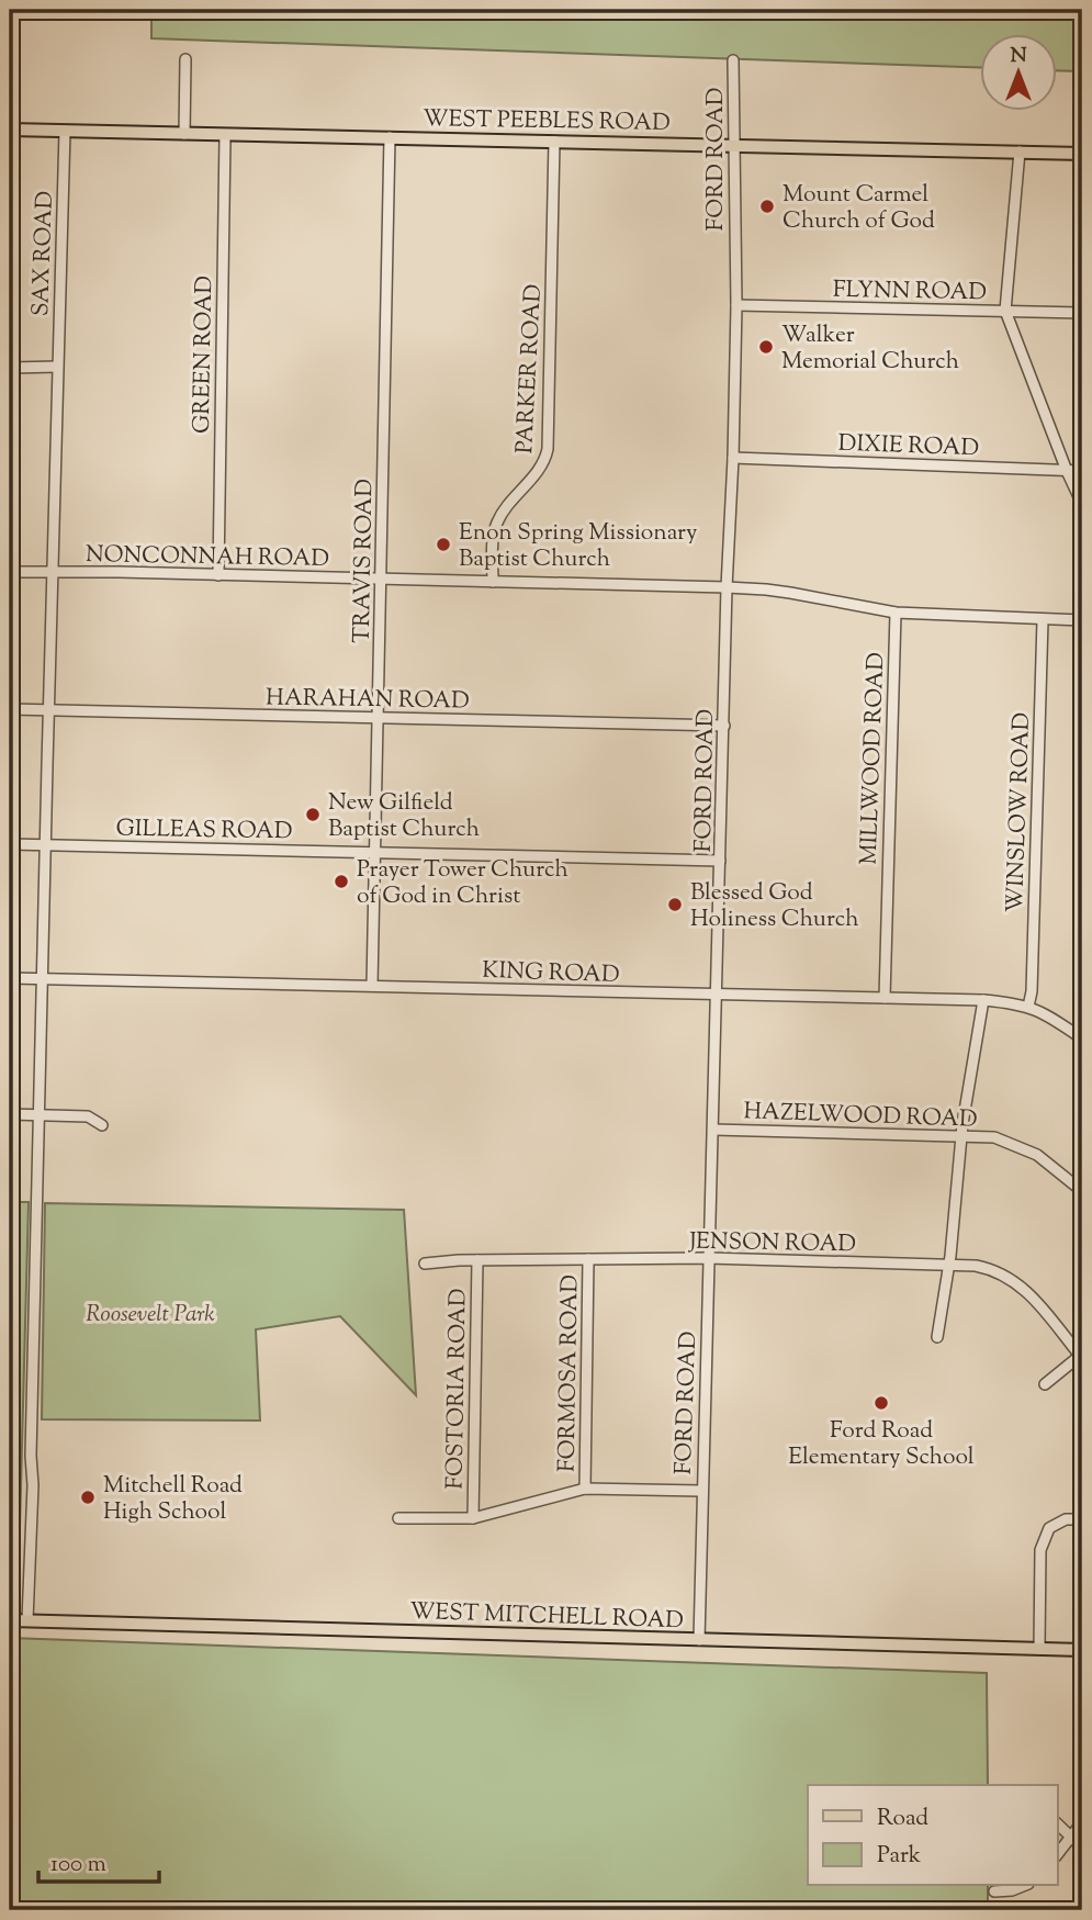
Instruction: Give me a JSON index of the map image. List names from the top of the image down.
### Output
{
  "streets": {
    "main road": ["WEST PEEBLES ROAD", "WEST MITCHELL ROAD"],
    "street": [
      "FORD ROAD",
      "SAX ROAD",
      "FLYNN ROAD",
      "GREEN ROAD",
      "PARKER ROAD",
      "DIXIE ROAD",
      "NONCONNAH ROAD",
      "TRAVIS ROAD",
      "HARAHAN ROAD",
      "MILLWOOD ROAD",
      "WINSLOW ROAD",
      "GILLEAS ROAD",
      "KING ROAD",
      "HAZELWOOD ROAD",
      "JENSON ROAD",
      "FORMOSA ROAD",
      "FOSTORIA ROAD"
    ]
  },
  "crossings": [
    ["WEST PEEBLES ROAD", "FORD ROAD"],
    ["WEST PEEBLES ROAD", "SAX ROAD"],
    ["WEST PEEBLES ROAD", "GREEN ROAD"],
    ["WEST PEEBLES ROAD", "PARKER ROAD"],
    ["WEST PEEBLES ROAD", "TRAVIS ROAD"],
    ["FORD ROAD", "FLYNN ROAD"],
    ["FORD ROAD", "DIXIE ROAD"],
    ["FORD ROAD", "NONCONNAH ROAD"],
    ["FORD ROAD", "HARAHAN ROAD"],
    ["FORD ROAD", "GILLEAS ROAD"],
    ["FORD ROAD", "KING ROAD"],
    ["FORD ROAD", "HAZELWOOD ROAD"],
    ["FORD ROAD", "JENSON ROAD"],
    ["FORD ROAD", "WEST MITCHELL ROAD"],
    ["SAX ROAD", "NONCONNAH ROAD"],
    ["SAX ROAD", "HARAHAN ROAD"],
    ["SAX ROAD", "GILLEAS ROAD"],
    ["SAX ROAD", "KING ROAD"],
    ["SAX ROAD", "WEST MITCHELL ROAD"],
    ["GREEN ROAD", "NONCONNAH ROAD"],
    ["PARKER ROAD", "NONCONNAH ROAD"],
    ["NONCONNAH ROAD", "TRAVIS ROAD"],
    ["NONCONNAH ROAD", "MILLWOOD ROAD"],
    ["NONCONNAH ROAD", "WINSLOW ROAD"],
    ["TRAVIS ROAD", "HARAHAN ROAD"],
    ["TRAVIS ROAD", "GILLEAS ROAD"],
    ["TRAVIS ROAD", "KING ROAD"],
    ["MILLWOOD ROAD", "KING ROAD"],
    ["WINSLOW ROAD", "KING ROAD"],
    ["JENSON ROAD", "FORMOSA ROAD"],
    ["JENSON ROAD", "FOSTORIA ROAD"]
  ],
  "parks": ["Roosevelt Park"],
  "places": [
    "Mount Carmel Church of God",
    "Walker Memorial Church",
    "Enon Spring Missionary Baptist Church",
    "New Gilfield Baptist Church",
    "Prayer Tower Church of God in Christ",
    "Blessed God Holiness Church",
    "Ford Road Elementary School",
    "Mitchell Road High School"
  ],
  "legend": ["Road", "Park"],
  "scale_bar": "100 m",
  "north": "top"
}
